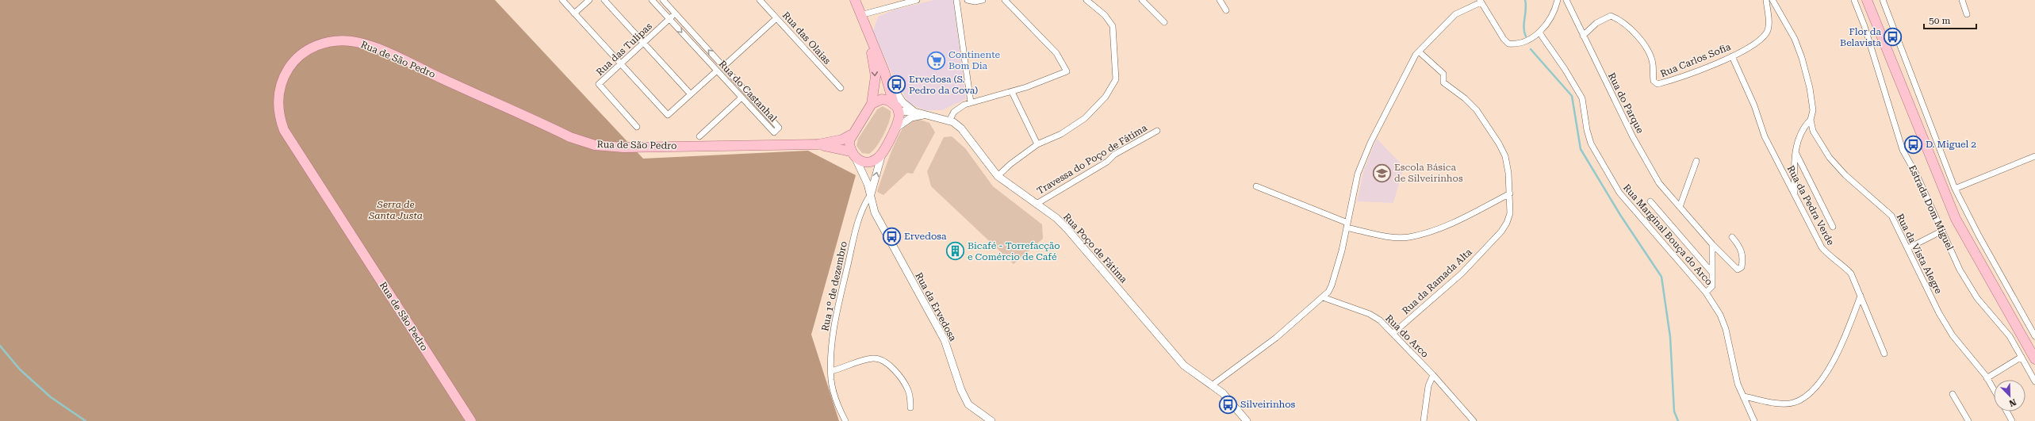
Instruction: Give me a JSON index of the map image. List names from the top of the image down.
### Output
{
  "streets": {
    "main road": ["Rua de São Pedro", "Estrada Dom Miguel"],
    "street": [
      "Rua das Olaias",
      "Rua das Tulipas",
      "Rua Carlos Sofia",
      "Rua do Castanhal",
      "Rua do Parque",
      "Travessa do Poço de Fátima",
      "Rua da Pedra Verde",
      "Rua Marginal Bouça do Arco",
      "Rua Poço de Fátima",
      "Rua da Vista Alegre",
      "Rua da Ramada Alta",
      "Rua 1º de dezembro",
      "Rua da Ervedosa",
      "Rua do Arco"
    ]
  },
  "crossings": [
    ["Rua das Tulipas", "Rua do Castanhal"],
    ["Rua de São Pedro", "Rua da Ervedosa"],
    ["Rua Carlos Sofia", "Rua do Parque"],
    ["Rua Carlos Sofia", "Rua da Pedra Verde"],
    ["Travessa do Poço de Fátima", "Rua Poço de Fátima"],
    ["Rua da Ramada Alta", "Rua do Arco"],
    ["Rua 1º de dezembro", "Rua da Ervedosa"]
  ],
  "parks": ["Serra de Santa Justa"],
  "places": {
    "bus stop": [
      "Flor da Belavista",
      "Ervedosa (S. Pedro da Cova)",
      "D. Miguel 2",
      "Ervedosa",
      "Silveirinhos"
    ],
    "supermarket": ["Continente Bom Dia"],
    "school or university": ["Escola Básica de Silveirinhos"],
    "building": ["Bicafé - Torrefacção e Comércio de Café"]
  },
  "scale_bar": "50 m",
  "north": "bottom right"
}
